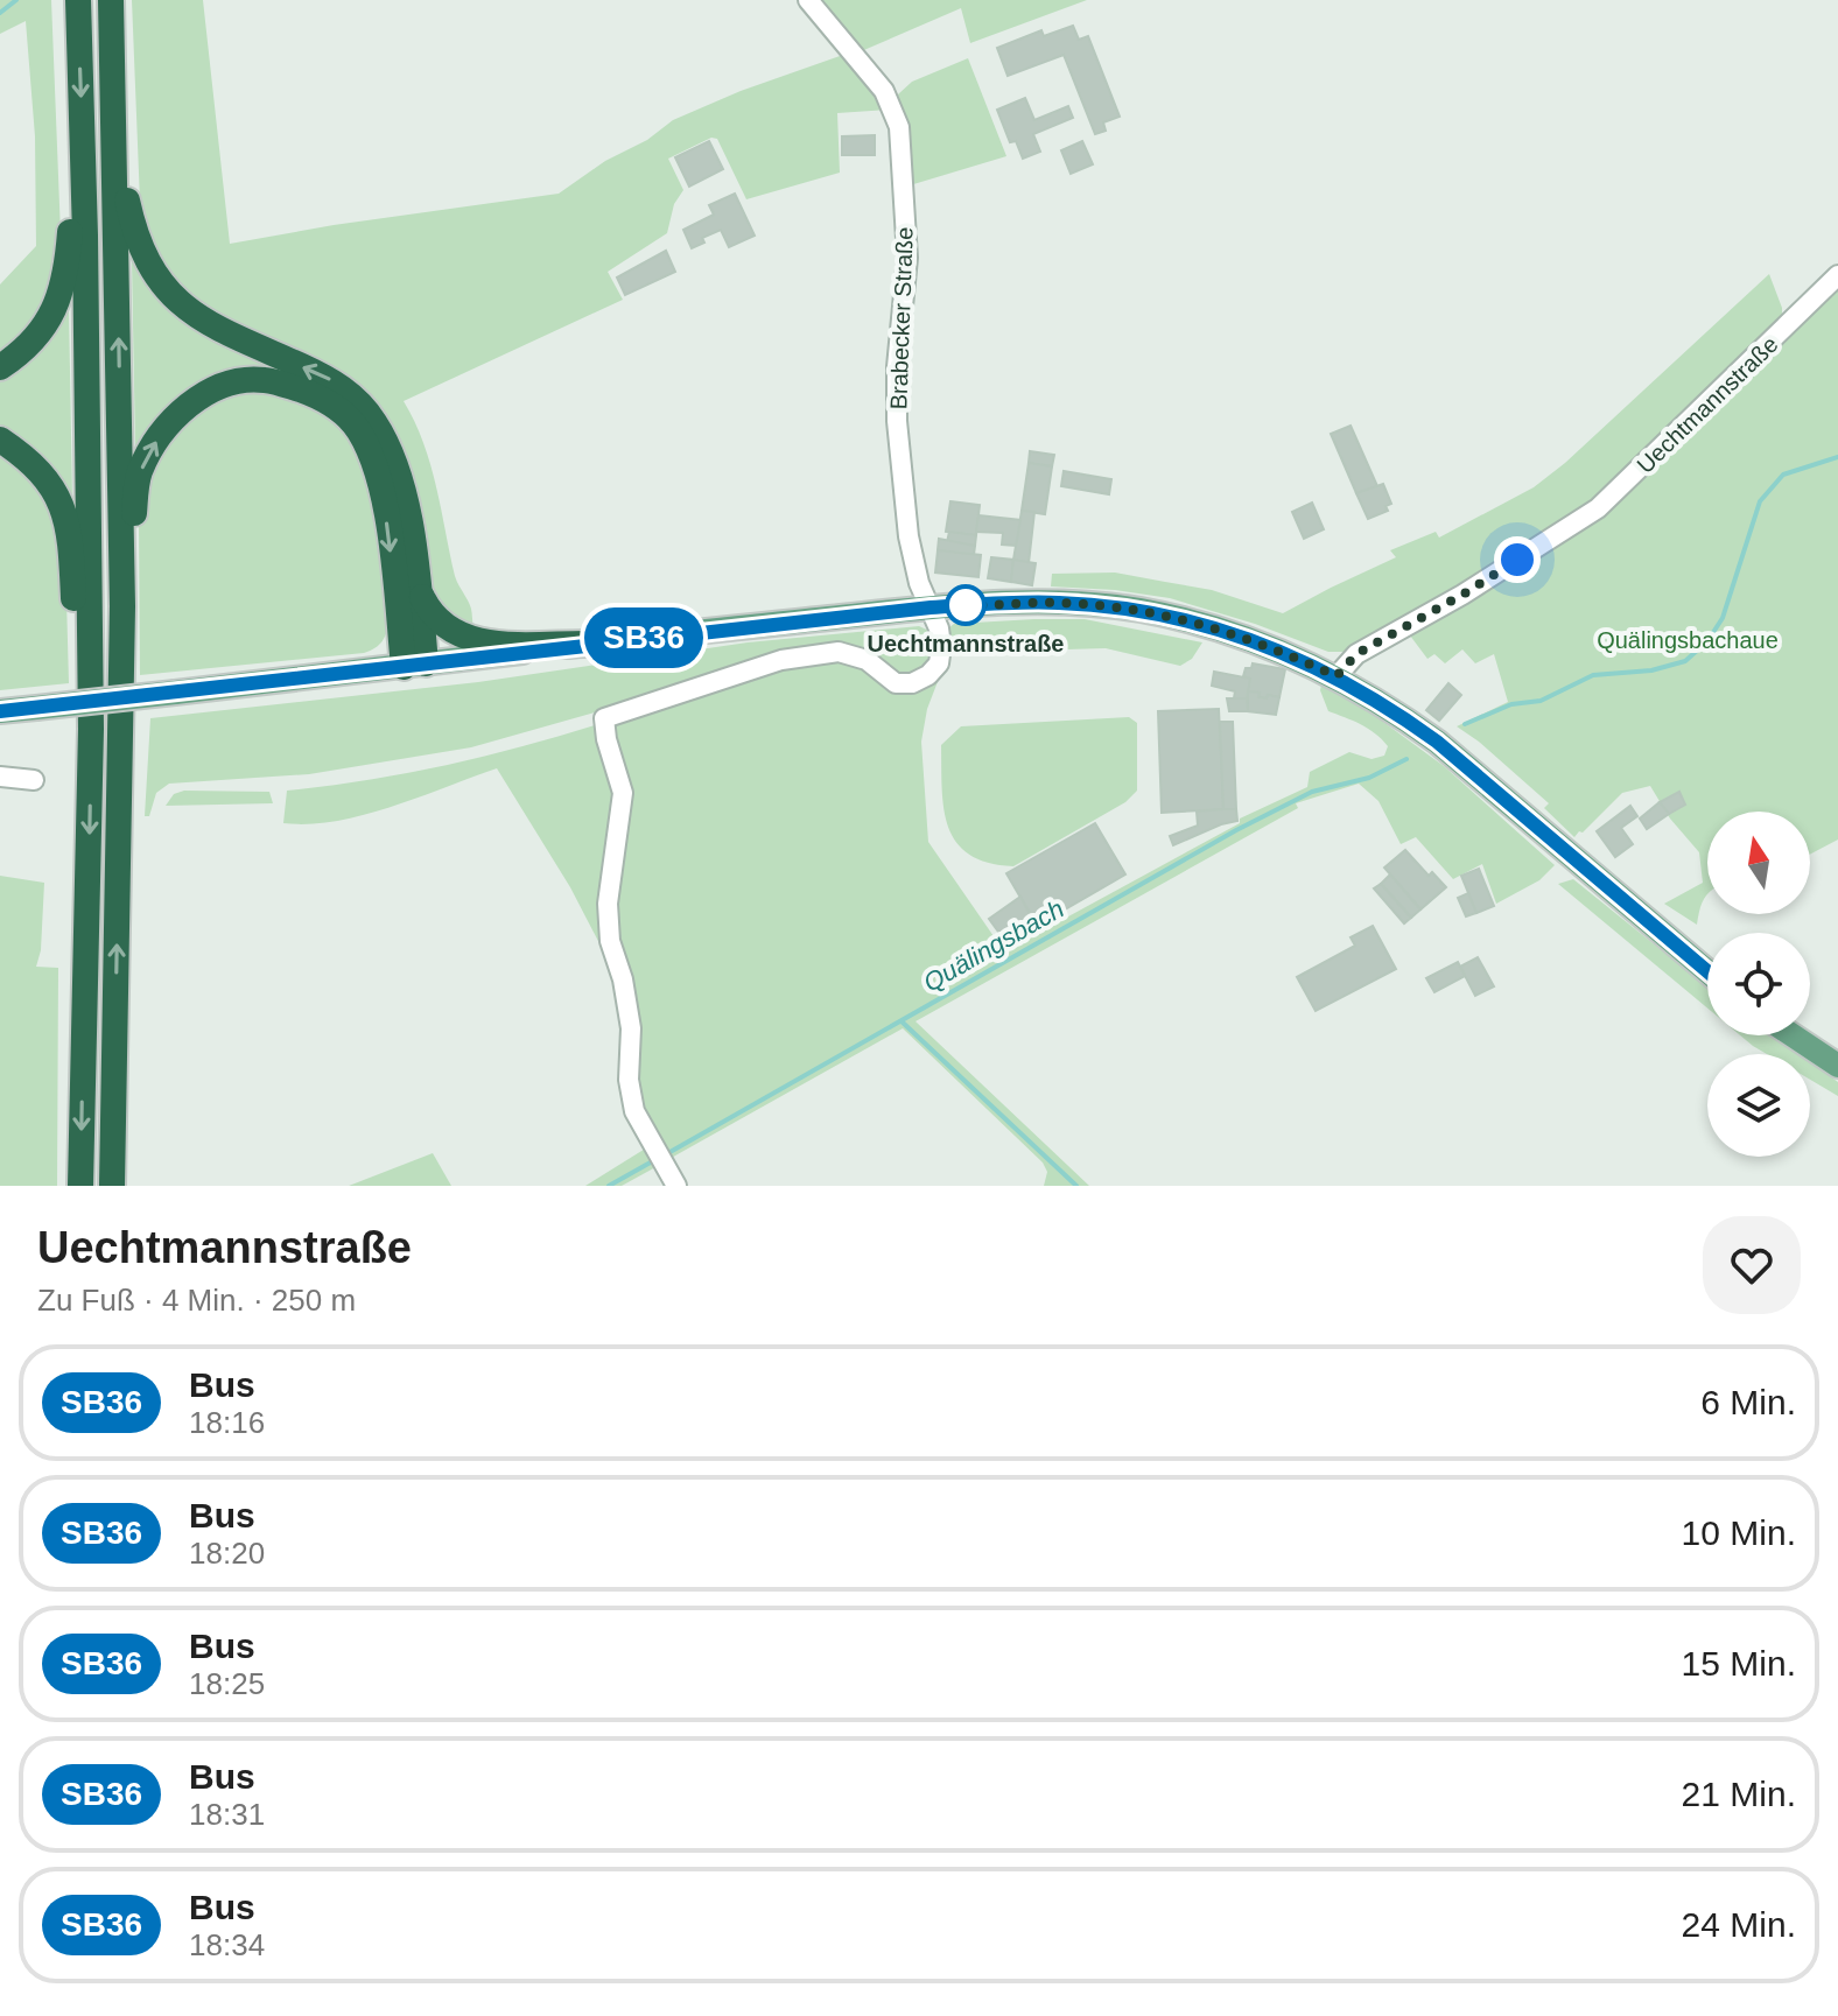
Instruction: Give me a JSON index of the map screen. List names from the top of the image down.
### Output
{
  "streets": {
    "street": ["Brabecker Straße", "Uechtmannstraße"]
  },
  "water": ["Quälingsbach"],
  "parks": ["Quälingsbachaue"],
  "places": ["Uechtmannstraße"],
  "lines": ["bus line SB36"],
  "north": "top",
  "page": {
    "on_map": "SB36",
    "heading": ["Uechtmannstraße", "Zu Fuß · 4 Min. · 250 m"],
    "list": [
      {
        "mark": "SB36",
        "name": "Bus",
        "note": "18:16",
        "value": "6 Min."
      },
      {
        "mark": "SB36",
        "name": "Bus",
        "note": "18:20",
        "value": "10 Min."
      },
      {
        "mark": "SB36",
        "name": "Bus",
        "note": "18:25",
        "value": "15 Min."
      },
      {
        "mark": "SB36",
        "name": "Bus",
        "note": "18:31",
        "value": "21 Min."
      },
      {
        "mark": "SB36",
        "name": "Bus",
        "note": "18:34",
        "value": "24 Min."
      }
    ]
  }
}
